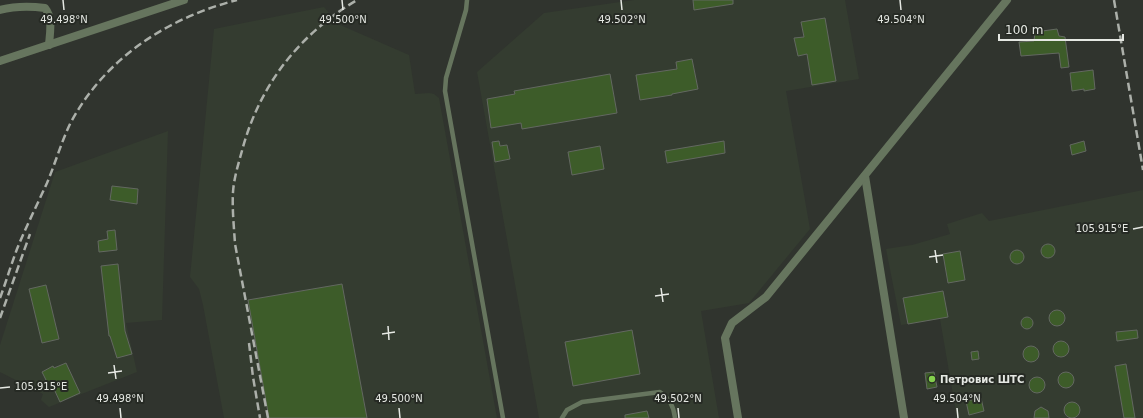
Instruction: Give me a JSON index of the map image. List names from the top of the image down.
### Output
{
  "places": ["Петровис ШТС"],
  "scale_bar": "100 m",
  "coordinates": [
    "49.498°N",
    "49.500°N",
    "49.502°N",
    "49.504°N",
    "105.915°E"
  ]
}
